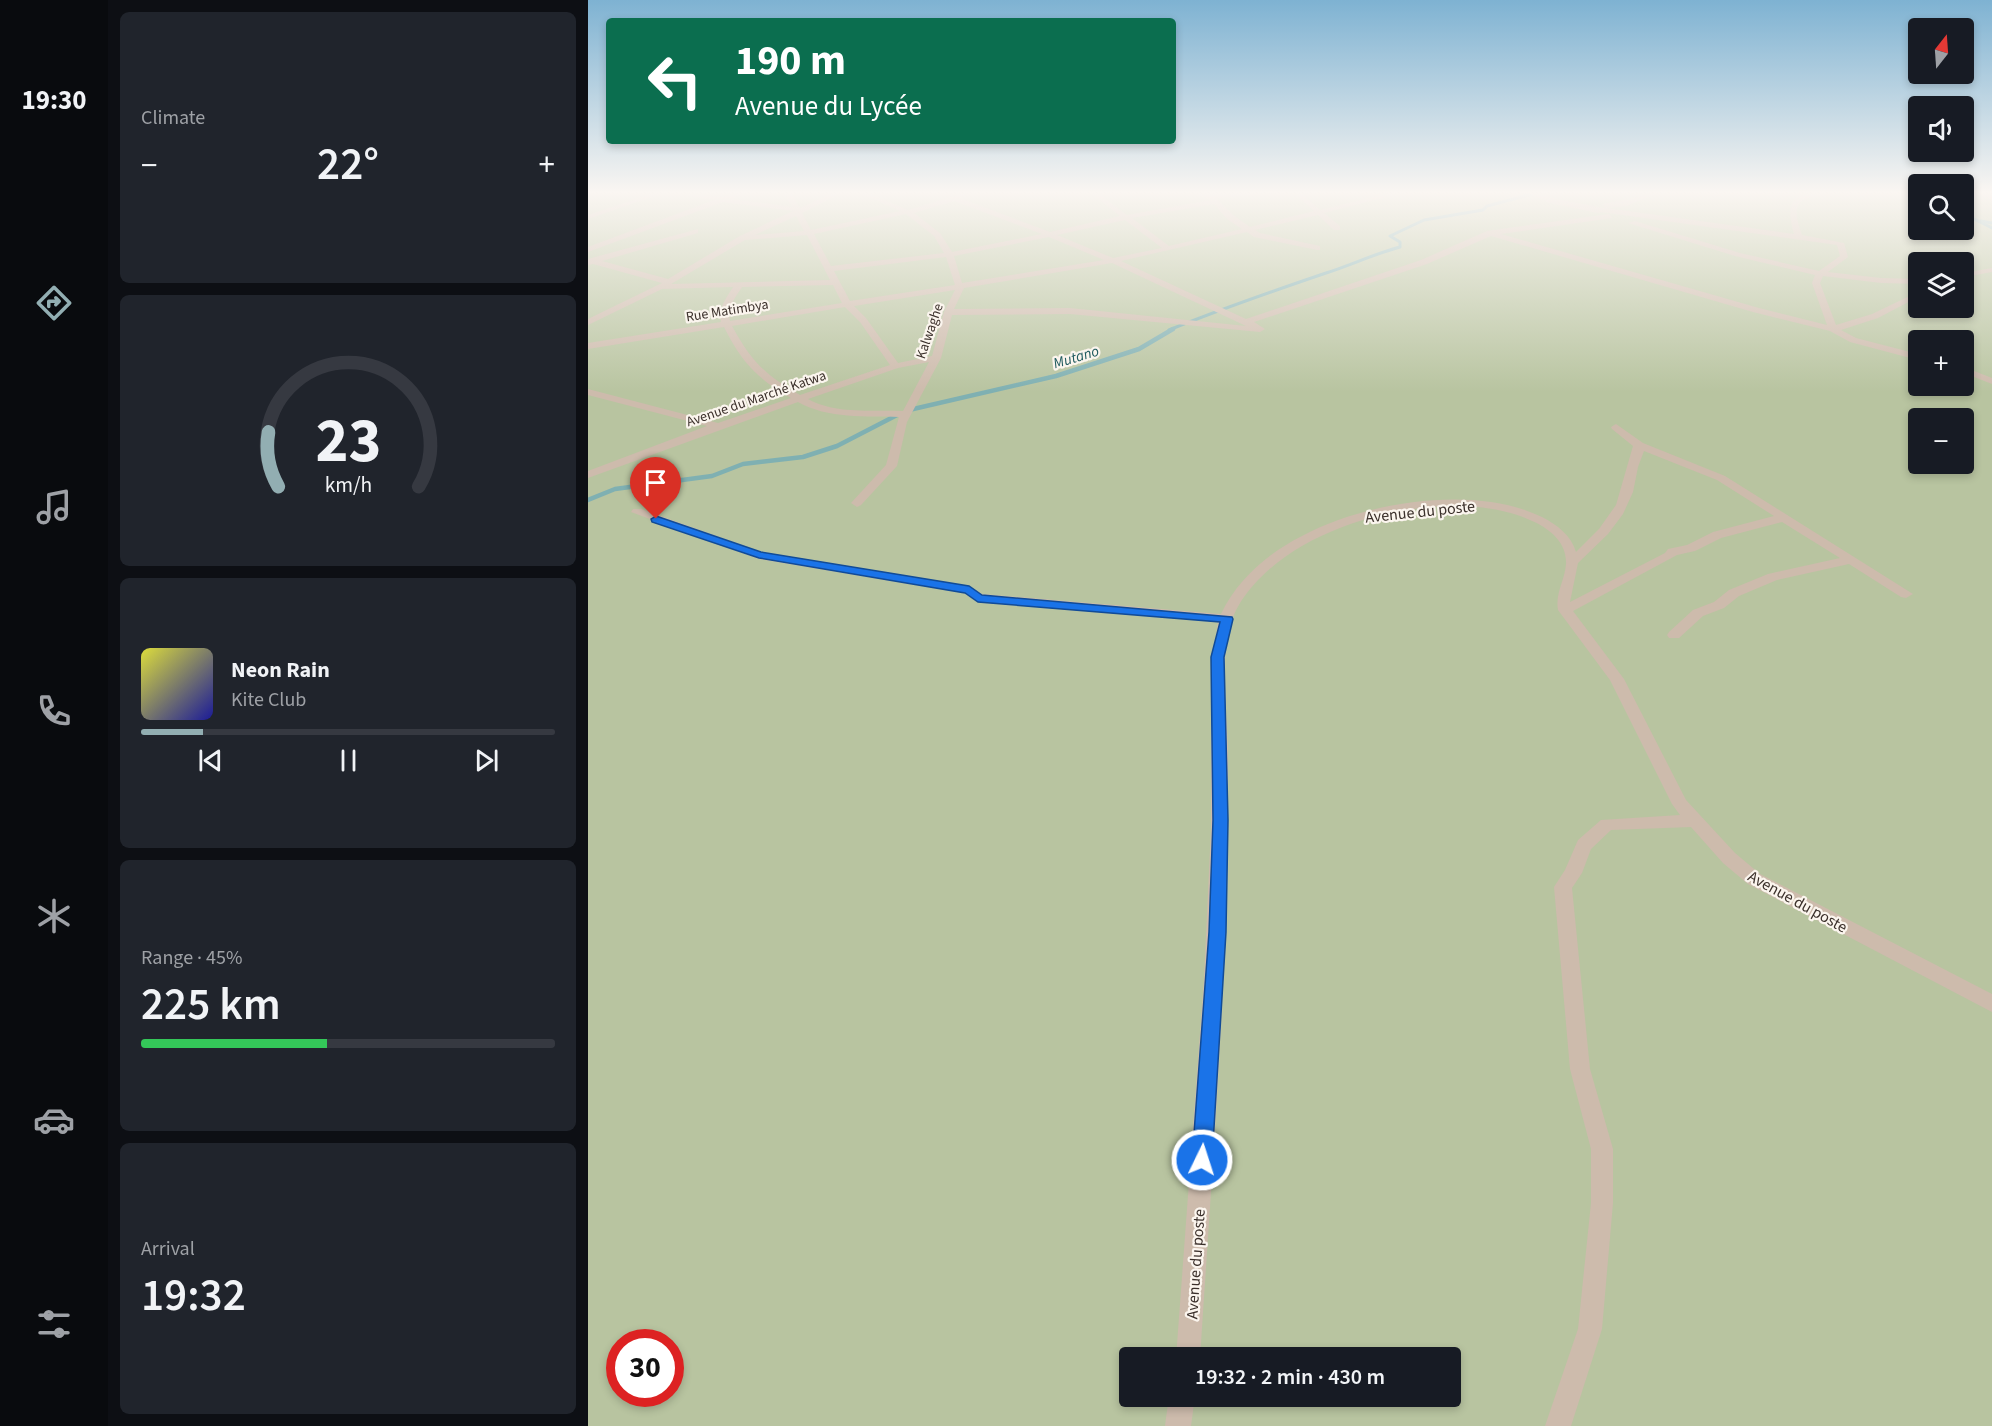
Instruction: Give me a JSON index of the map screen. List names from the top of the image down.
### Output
{
  "streets": {
    "street": [
      "Rue Matimbya",
      "Kalwaghe",
      "Avenue du Marché Katwa",
      "Avenue du poste"
    ]
  },
  "crossings": [
    ["Rue Matimbya", "Kalwaghe"],
    ["Kalwaghe", "Avenue du Marché Katwa"]
  ],
  "water": ["Mutano"],
  "north": "top",
  "page": {
    "tabs": "19:30",
    "tile": [
      "Climate",
      ["Range · 45%", "225 km"],
      ["Arrival", "19:32"]
    ],
    "map_buttons": ["+", "−"],
    "turn": ["190 m", "Avenue du Lycée"],
    "heat": ["−", "22°", "+"],
    "song": ["Neon Rain", "Kite Club"],
    "limit": "30",
    "trip": "19:32 · 2 min · 430 m",
    "gauge": ["23", "km/h"]
  }
}
